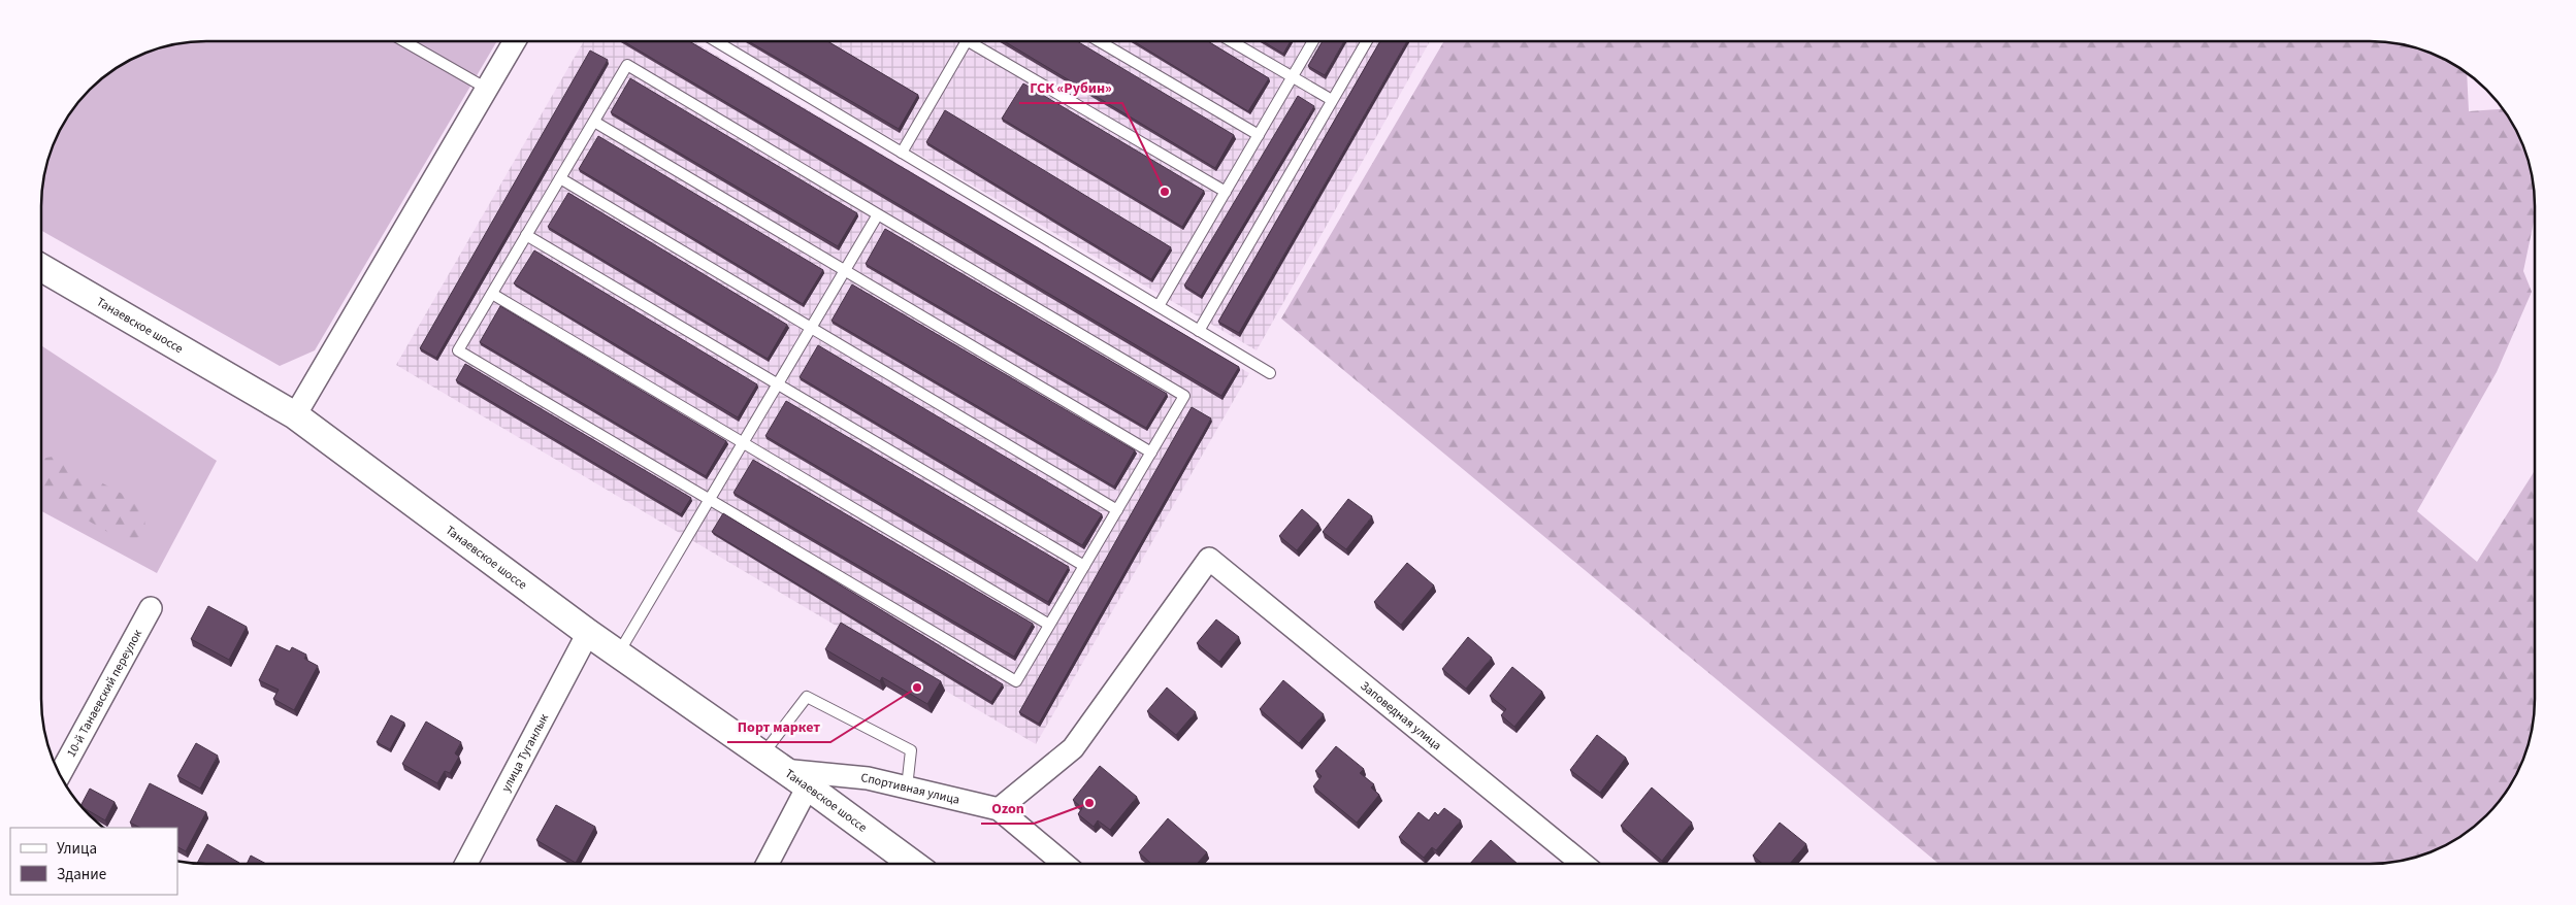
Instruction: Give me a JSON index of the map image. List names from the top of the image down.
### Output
{
  "streets": {
    "street": [
      "Танаевское шоссе",
      "10-й Танаевский переулок",
      "Заповедная улица",
      "улица Туганлык",
      "Спортивная улица"
    ]
  },
  "crossings": [
    ["Танаевское шоссе", "улица Туганлык"],
    ["Танаевское шоссе", "Спортивная улица"],
    ["Заповедная улица", "Спортивная улица"]
  ],
  "places": ["ГСК «Рубин»", "Порт маркет", "Ozon"],
  "legend": ["Улица", "Здание"]
}
